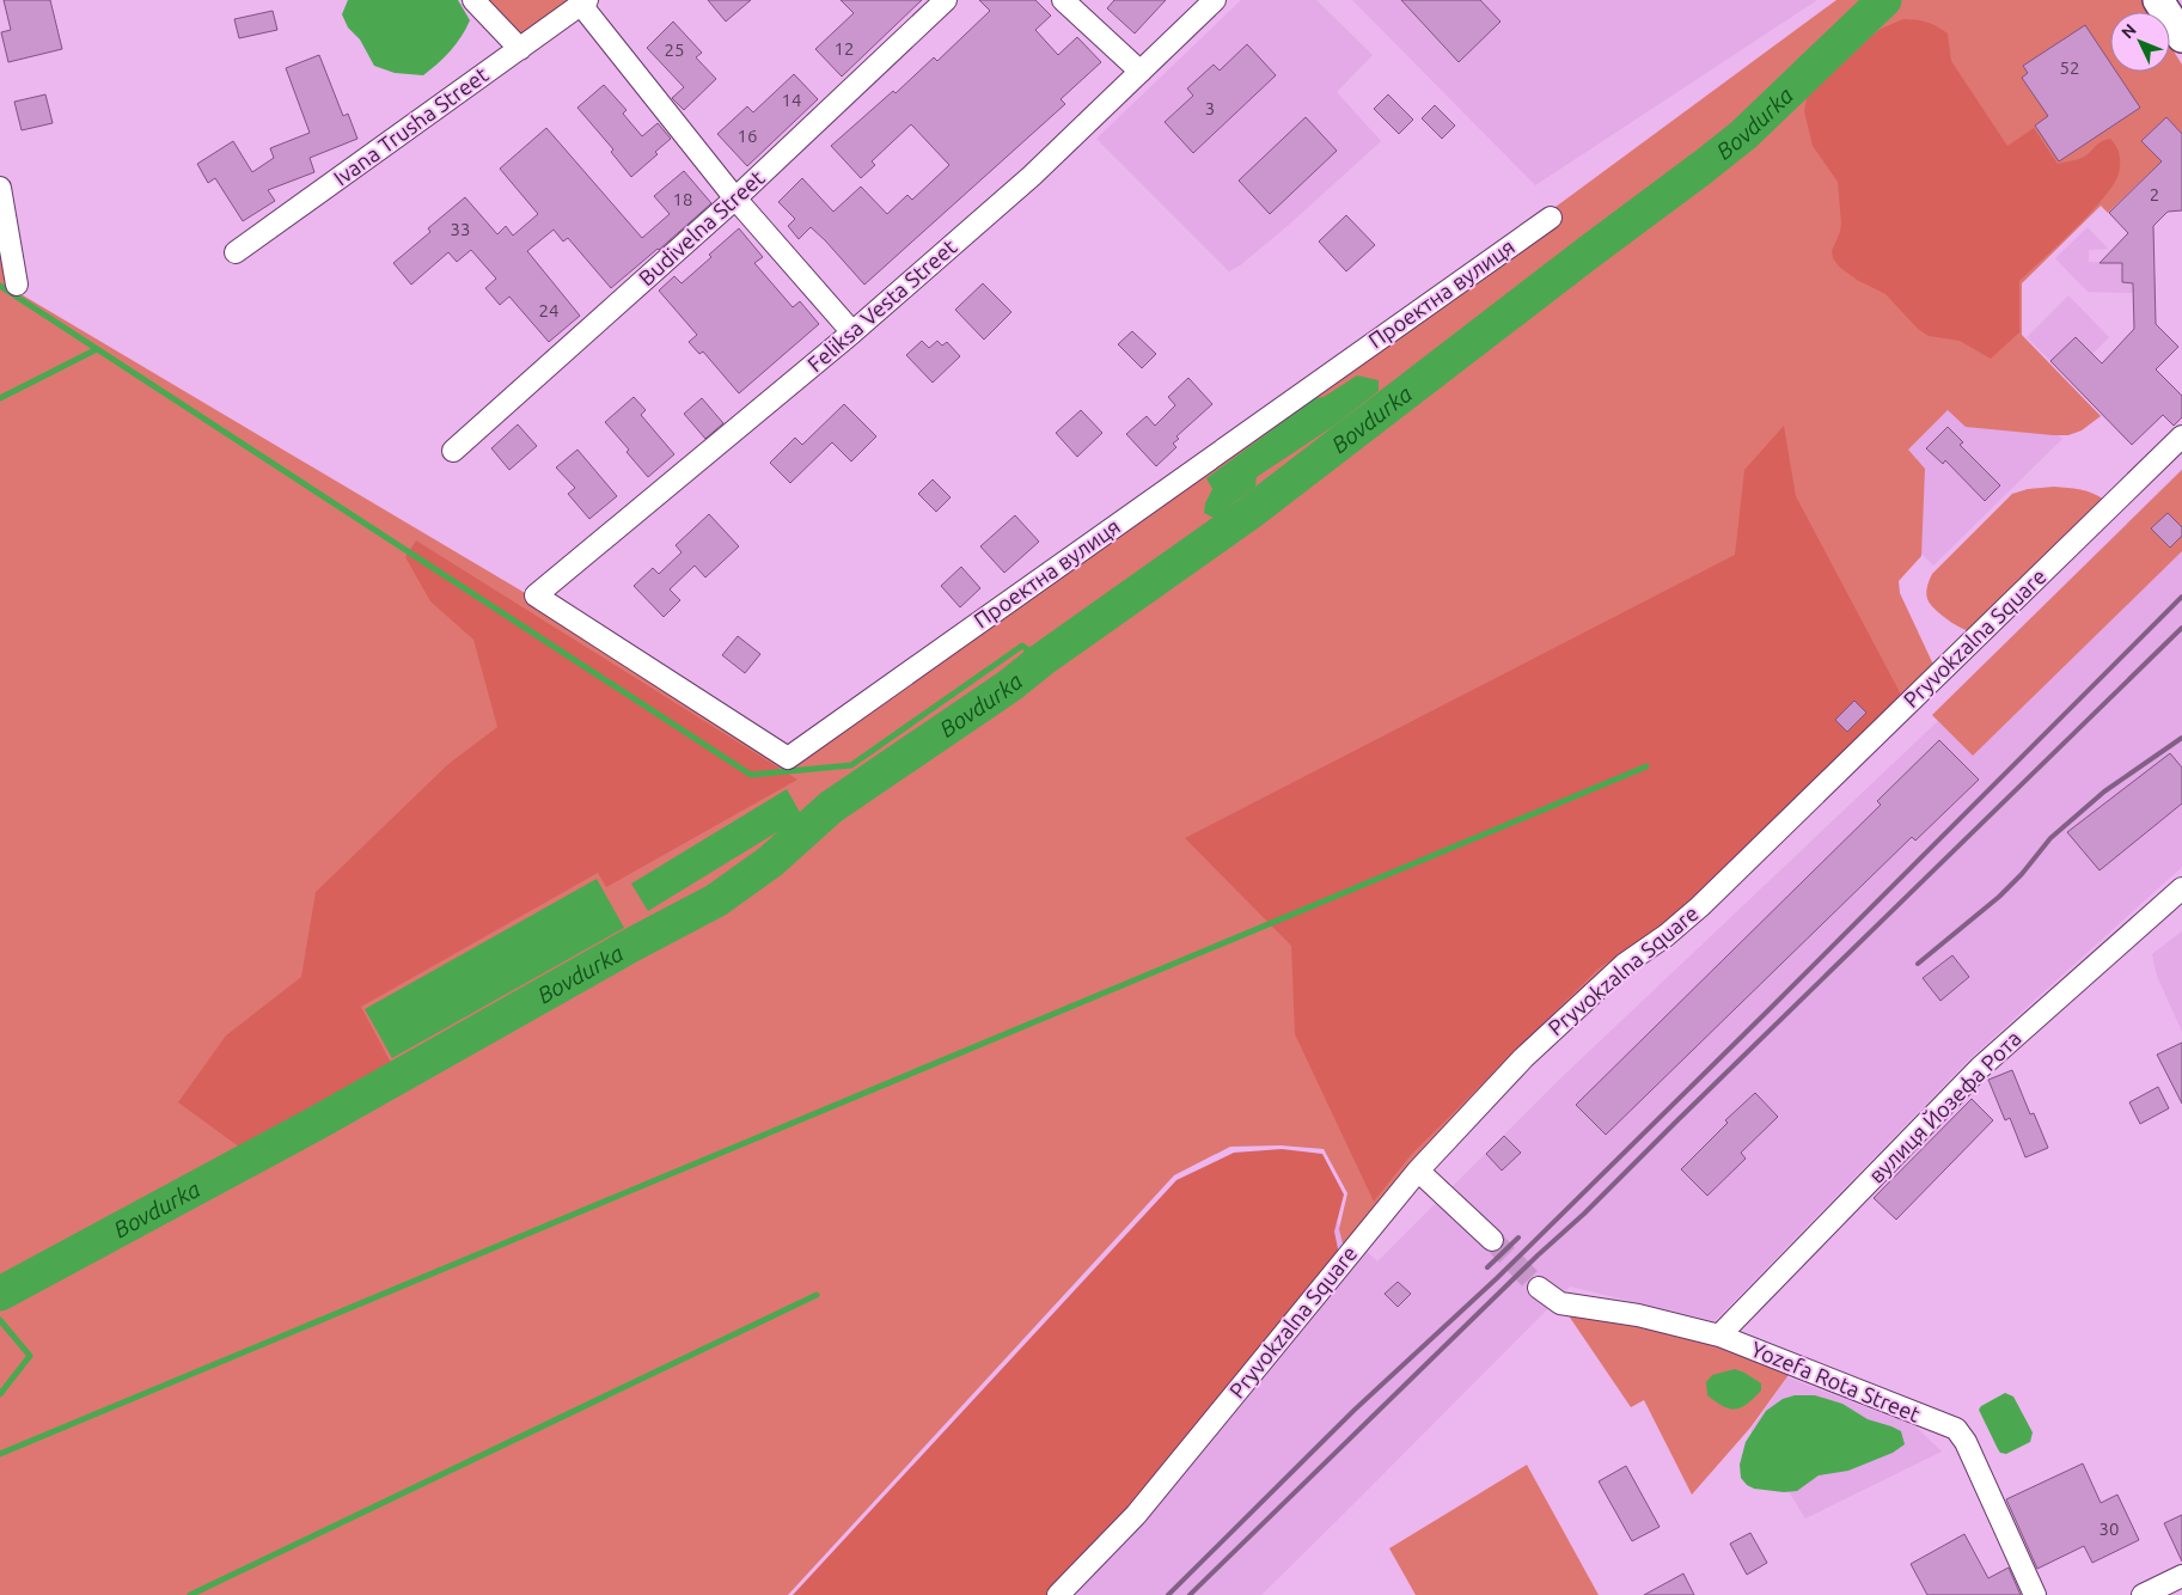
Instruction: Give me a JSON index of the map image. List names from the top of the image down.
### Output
{
  "streets": {
    "street": [
      "Ivana Trusha Street",
      "Budivelna Street",
      "Проектна вулиця",
      "Feliksa Vesta Street",
      "Pryvokzalna Square",
      "вулиця Йозефа Рота",
      "Yozefa Rota Street"
    ]
  },
  "crossings": [
    ["Проектна вулиця", "Feliksa Vesta Street"],
    ["вулиця Йозефа Рота", "Yozefa Rota Street"]
  ],
  "water": ["Bovdurka"],
  "house_numbers": [
    "12",
    "25",
    "52",
    "14",
    "3",
    "16",
    "2",
    "18",
    "33",
    "24",
    "30"
  ],
  "north": "top left"
}
